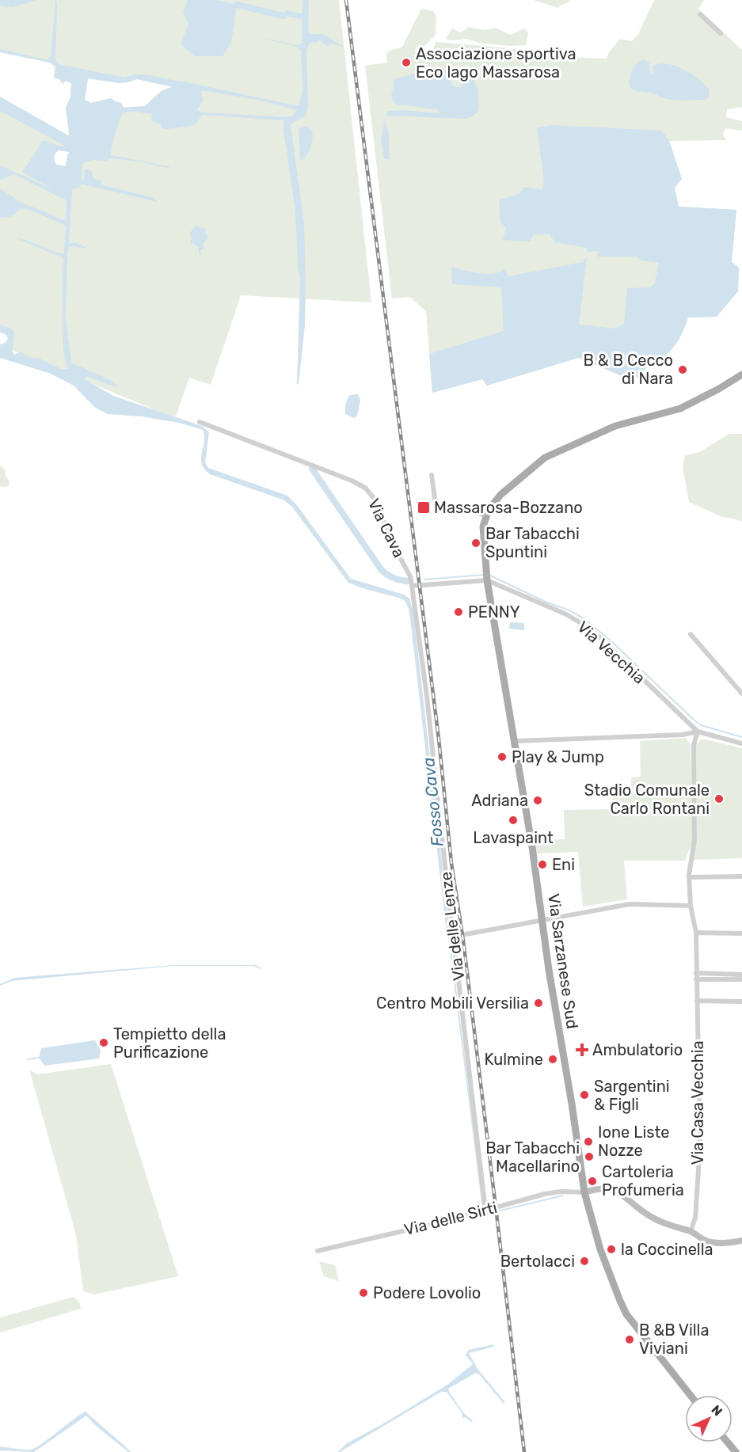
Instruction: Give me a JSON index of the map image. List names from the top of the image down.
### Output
{
  "streets": {
    "main road": ["Via Sarzanese Sud"],
    "street": [
      "Via Cava",
      "Via Vecchia",
      "Via delle Lenze",
      "Via Casa Vecchia",
      "Via delle Sirti"
    ]
  },
  "crossings": [
    ["Via Cava", "Via delle Lenze"],
    ["Via Vecchia", "Via Sarzanese Sud"],
    ["Via Vecchia", "Via Casa Vecchia"],
    ["Via delle Lenze", "Via delle Sirti"],
    ["Via Sarzanese Sud", "Via delle Sirti"]
  ],
  "water": ["Fosso Cava"],
  "places": {
    "other": [
      "Associazione sportiva Eco lago Massarosa",
      "B & B Cecco di Nara",
      "Bar Tabacchi Spuntini",
      "PENNY",
      "Play & Jump",
      "Stadio Comunale Carlo Rontani",
      "Adriana",
      "Lavaspaint",
      "Eni",
      "Centro Mobili Versilia",
      "Tempietto della Purificazione",
      "Kulmine",
      "Sargentini & Figli",
      "Ione Liste Nozze",
      "Bar Tabacchi Macellarino",
      "Cartoleria Profumeria",
      "la Coccinella",
      "Bertolacci",
      "Podere Lovolio",
      "B &B Villa Viviani"
    ],
    "transit": ["Massarosa-Bozzano"],
    "health": ["Ambulatorio"]
  },
  "north": "top right"
}
